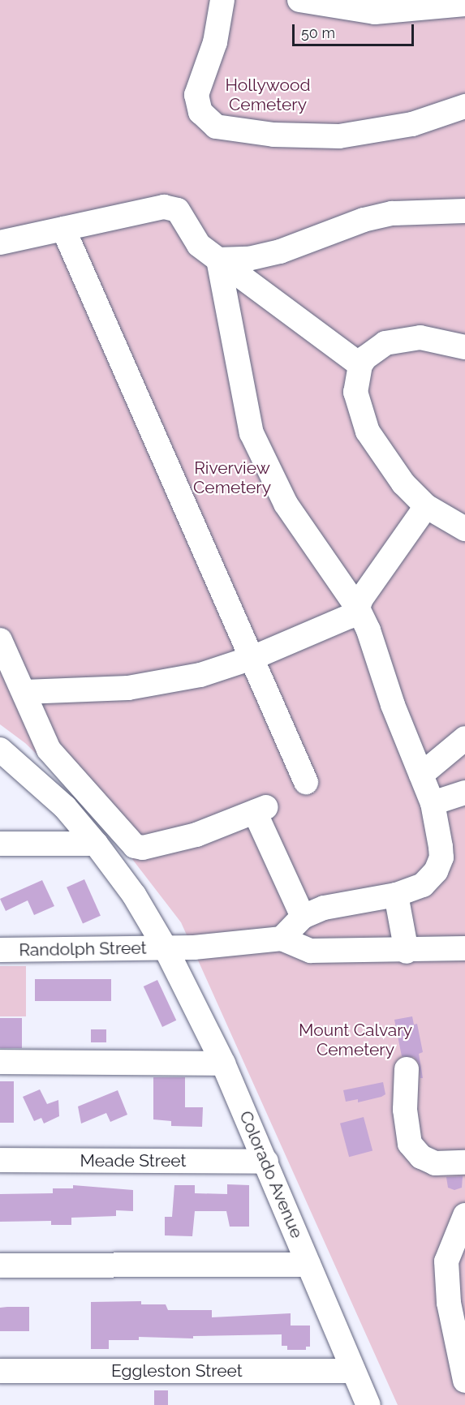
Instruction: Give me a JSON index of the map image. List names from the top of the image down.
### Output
{
  "streets": {
    "street": [
      "Randolph Street",
      "Meade Street",
      "Colorado Avenue",
      "Eggleston Street"
    ]
  },
  "crossings": [
    ["Randolph Street", "Colorado Avenue"],
    ["Meade Street", "Colorado Avenue"],
    ["Colorado Avenue", "Eggleston Street"]
  ],
  "parks": ["Hollywood Cemetery", "Riverview Cemetery", "Mount Calvary Cemetery"],
  "scale_bar": "50 m"
}
